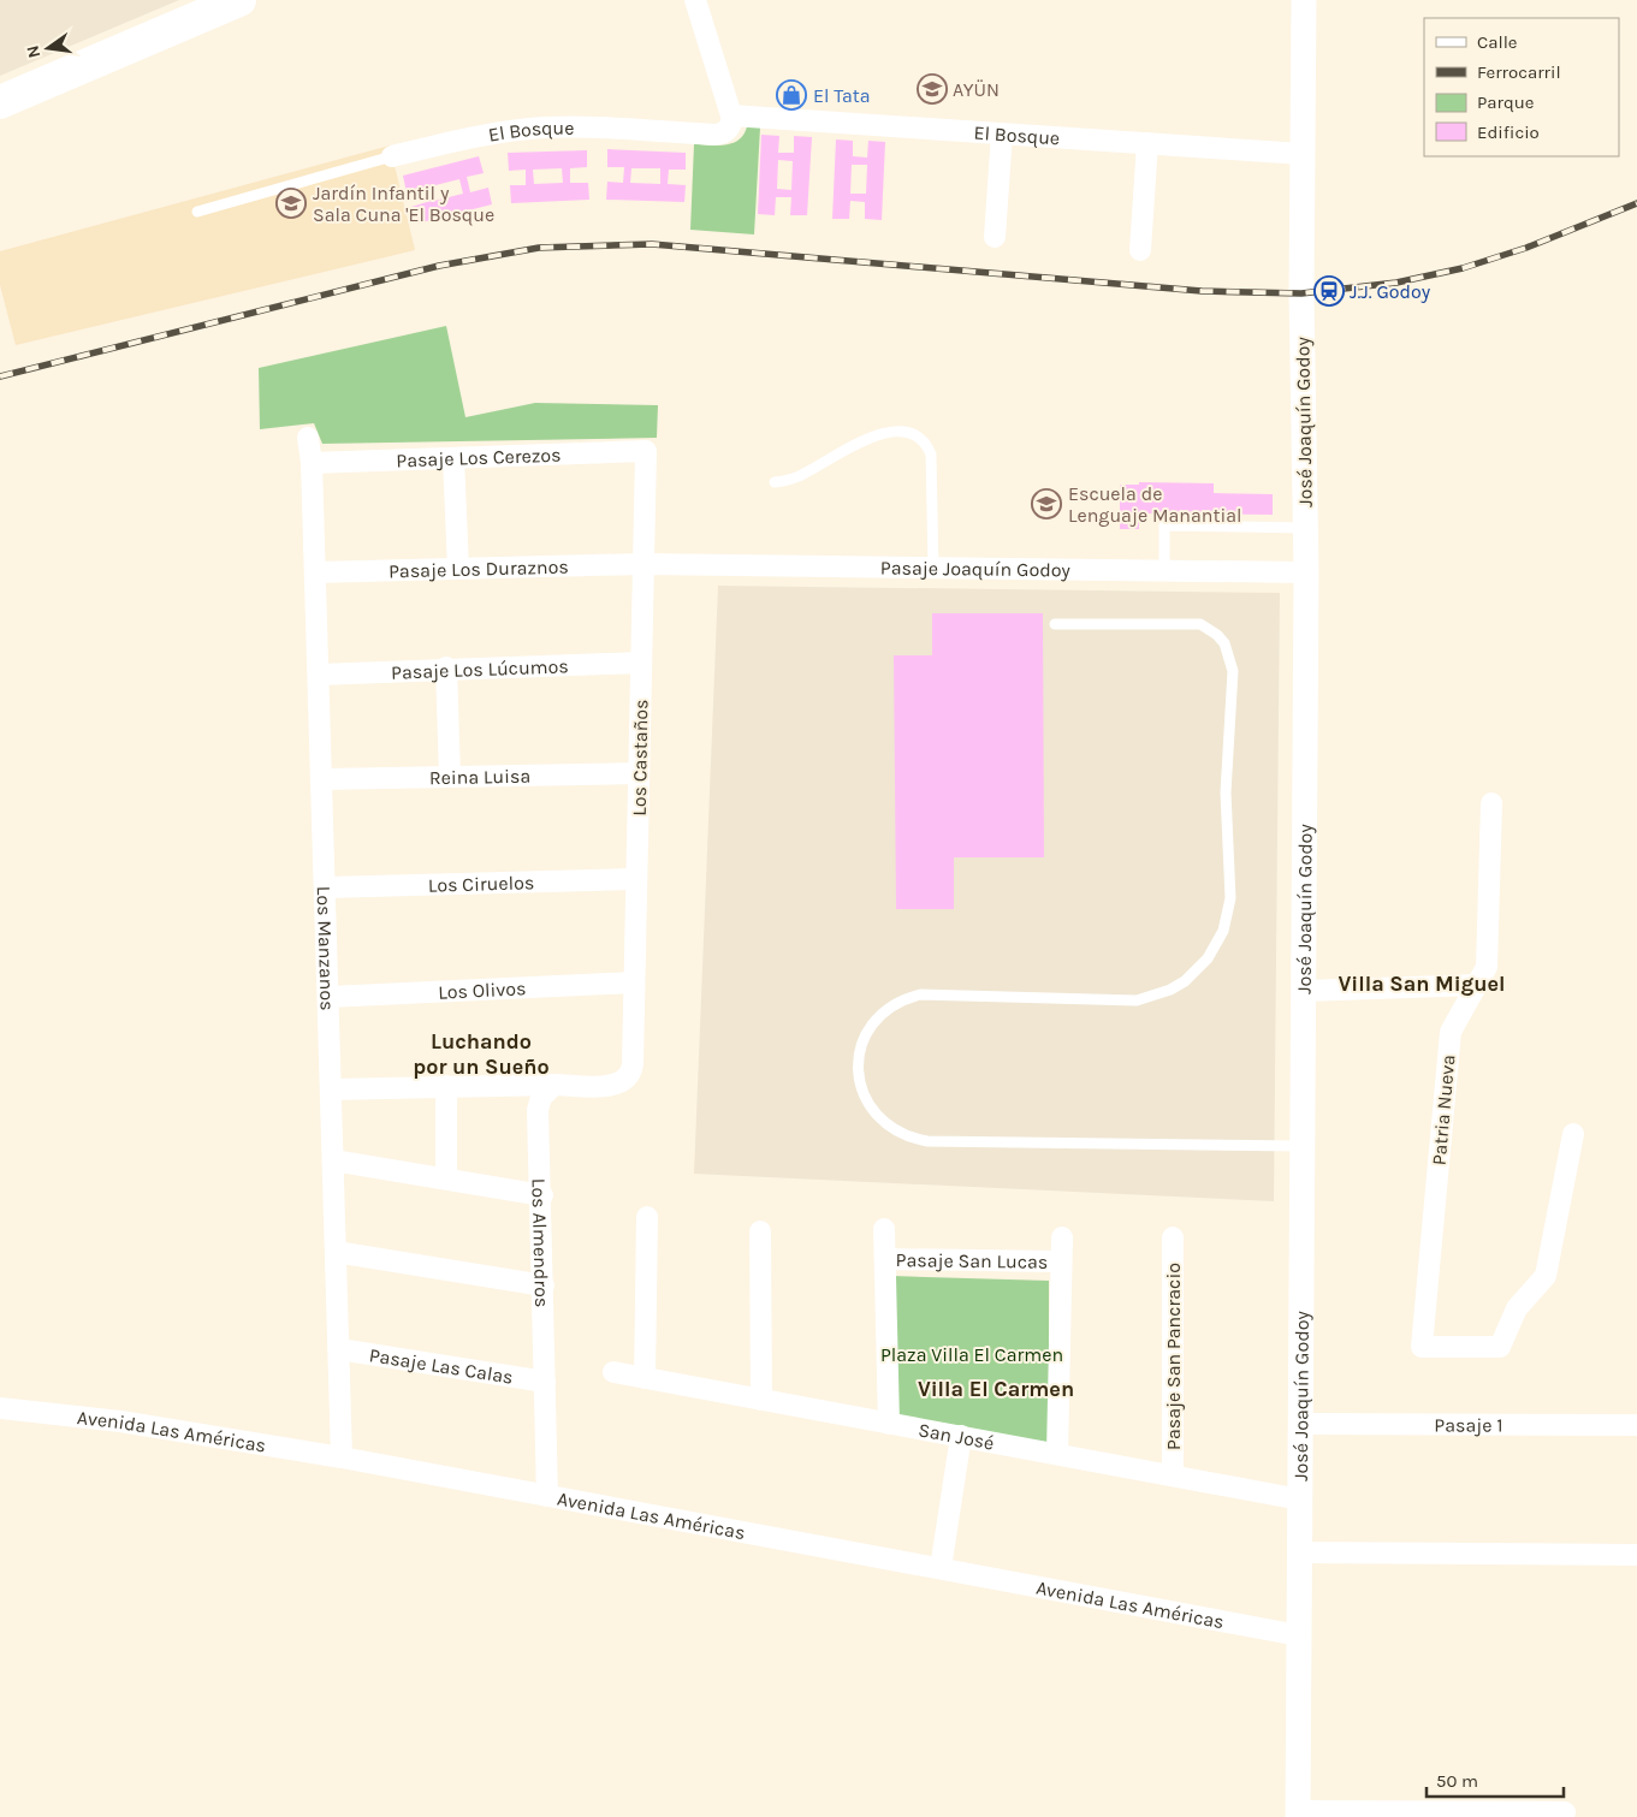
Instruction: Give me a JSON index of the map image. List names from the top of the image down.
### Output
{
  "streets": {
    "street": [
      "El Bosque",
      "José Joaquín Godoy",
      "Pasaje Los Cerezos",
      "Pasaje Joaquín Godoy",
      "Pasaje Los Duraznos",
      "Pasaje Los Lúcumos",
      "Los Castaños",
      "Reina Luisa",
      "Los Ciruelos",
      "Los Manzanos",
      "Los Olivos",
      "Patria Nueva",
      "Los Almendros",
      "Pasaje San Lucas",
      "Pasaje San Pancracio",
      "Pasaje Las Calas",
      "Pasaje 1",
      "Avenida Las Américas",
      "San José"
    ]
  },
  "crossings": [
    ["El Bosque", "José Joaquín Godoy"],
    ["José Joaquín Godoy", "Pasaje Joaquín Godoy"],
    ["José Joaquín Godoy", "Pasaje 1"],
    ["José Joaquín Godoy", "Avenida Las Américas"],
    ["José Joaquín Godoy", "San José"],
    ["Pasaje Los Cerezos", "Los Castaños"],
    ["Pasaje Los Cerezos", "Los Manzanos"],
    ["Pasaje Joaquín Godoy", "Pasaje Los Duraznos"],
    ["Pasaje Joaquín Godoy", "Los Castaños"],
    ["Pasaje Los Duraznos", "Los Castaños"],
    ["Pasaje Los Duraznos", "Los Manzanos"],
    ["Pasaje Los Lúcumos", "Los Castaños"],
    ["Pasaje Los Lúcumos", "Los Manzanos"],
    ["Los Castaños", "Reina Luisa"],
    ["Los Castaños", "Los Ciruelos"],
    ["Los Castaños", "Los Olivos"],
    ["Los Castaños", "Los Almendros"],
    ["Reina Luisa", "Los Manzanos"],
    ["Los Ciruelos", "Los Manzanos"],
    ["Los Manzanos", "Los Olivos"],
    ["Los Manzanos", "Pasaje Las Calas"],
    ["Los Manzanos", "Avenida Las Américas"],
    ["Los Almendros", "Pasaje Las Calas"],
    ["Los Almendros", "Avenida Las Américas"],
    ["Pasaje San Pancracio", "San José"]
  ],
  "districts": ["Villa San Miguel", "Luchando por un Sueño", "Villa El Carmen"],
  "parks": ["Plaza Villa El Carmen"],
  "places": {
    "school or university": ["AYÜN", "Jardín Infantil y Sala Cuna 'El Bosque", "Escuela de Lenguaje Manantial"],
    "shop": ["El Tata"],
    "station": ["J.J. Godoy"]
  },
  "legend": [
    "Calle",
    "Ferrocarril",
    "Parque",
    "Edificio"
  ],
  "scale_bar": "50 m",
  "north": "left"
}
